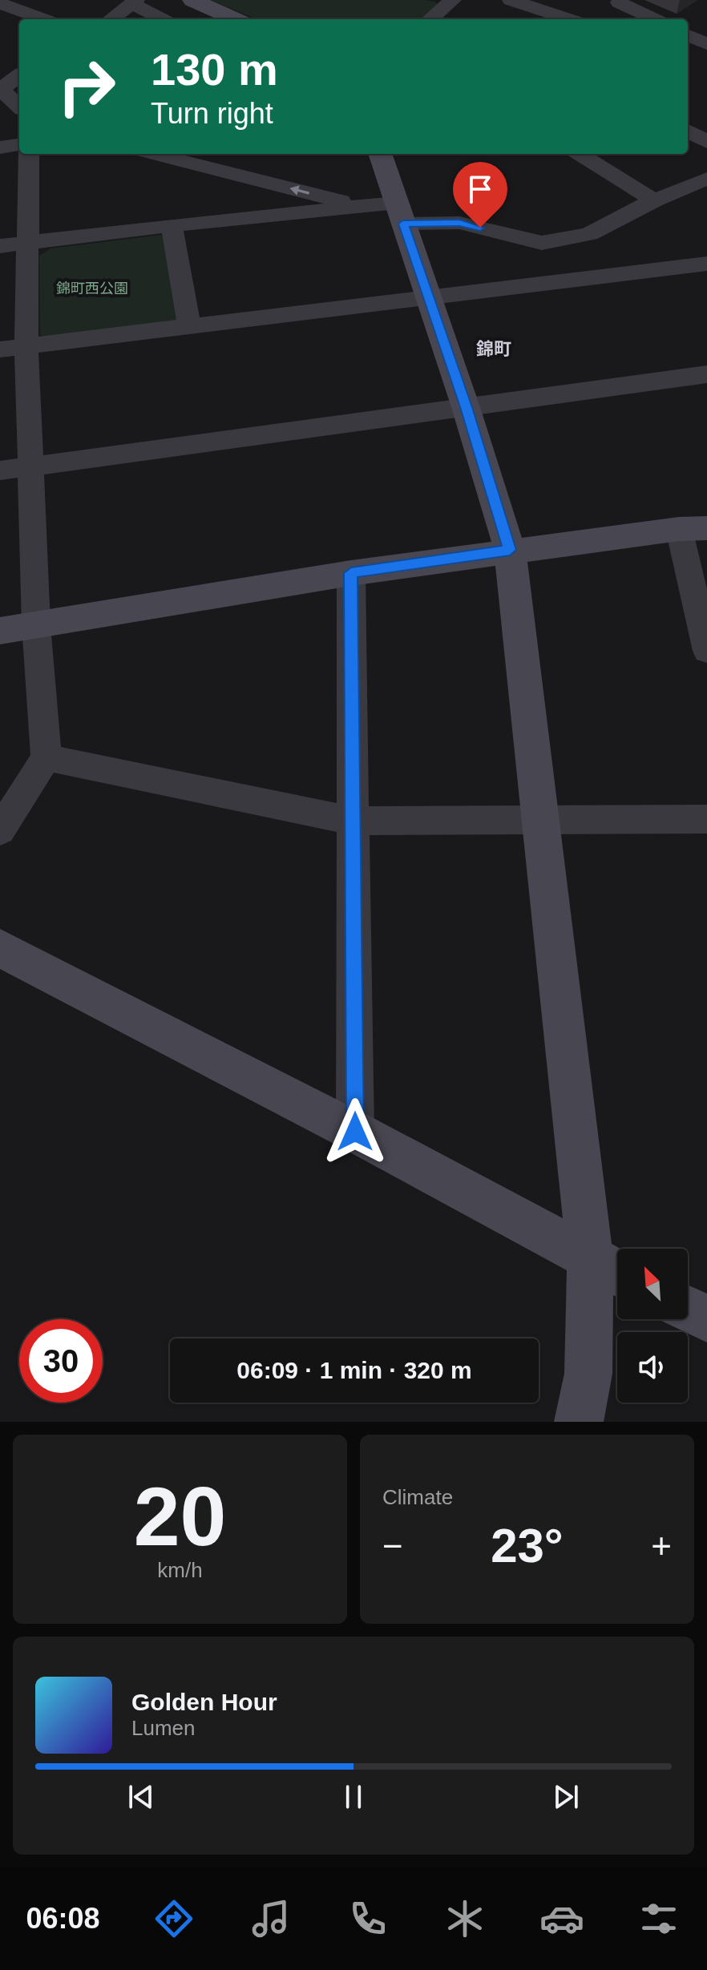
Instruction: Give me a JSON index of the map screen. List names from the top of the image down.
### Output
{
  "districts": ["錦町"],
  "parks": ["錦町西公園"],
  "north": "top left",
  "page": {
    "turn": ["130 m", "Turn right"],
    "limit": "30",
    "trip": "06:09 · 1 min · 320 m",
    "tile": [
      ["20", "km/h"],
      "Climate"
    ],
    "heat": ["−", "23°", "+"],
    "song": ["Golden Hour", "Lumen"],
    "tabs": "06:08"
  }
}
